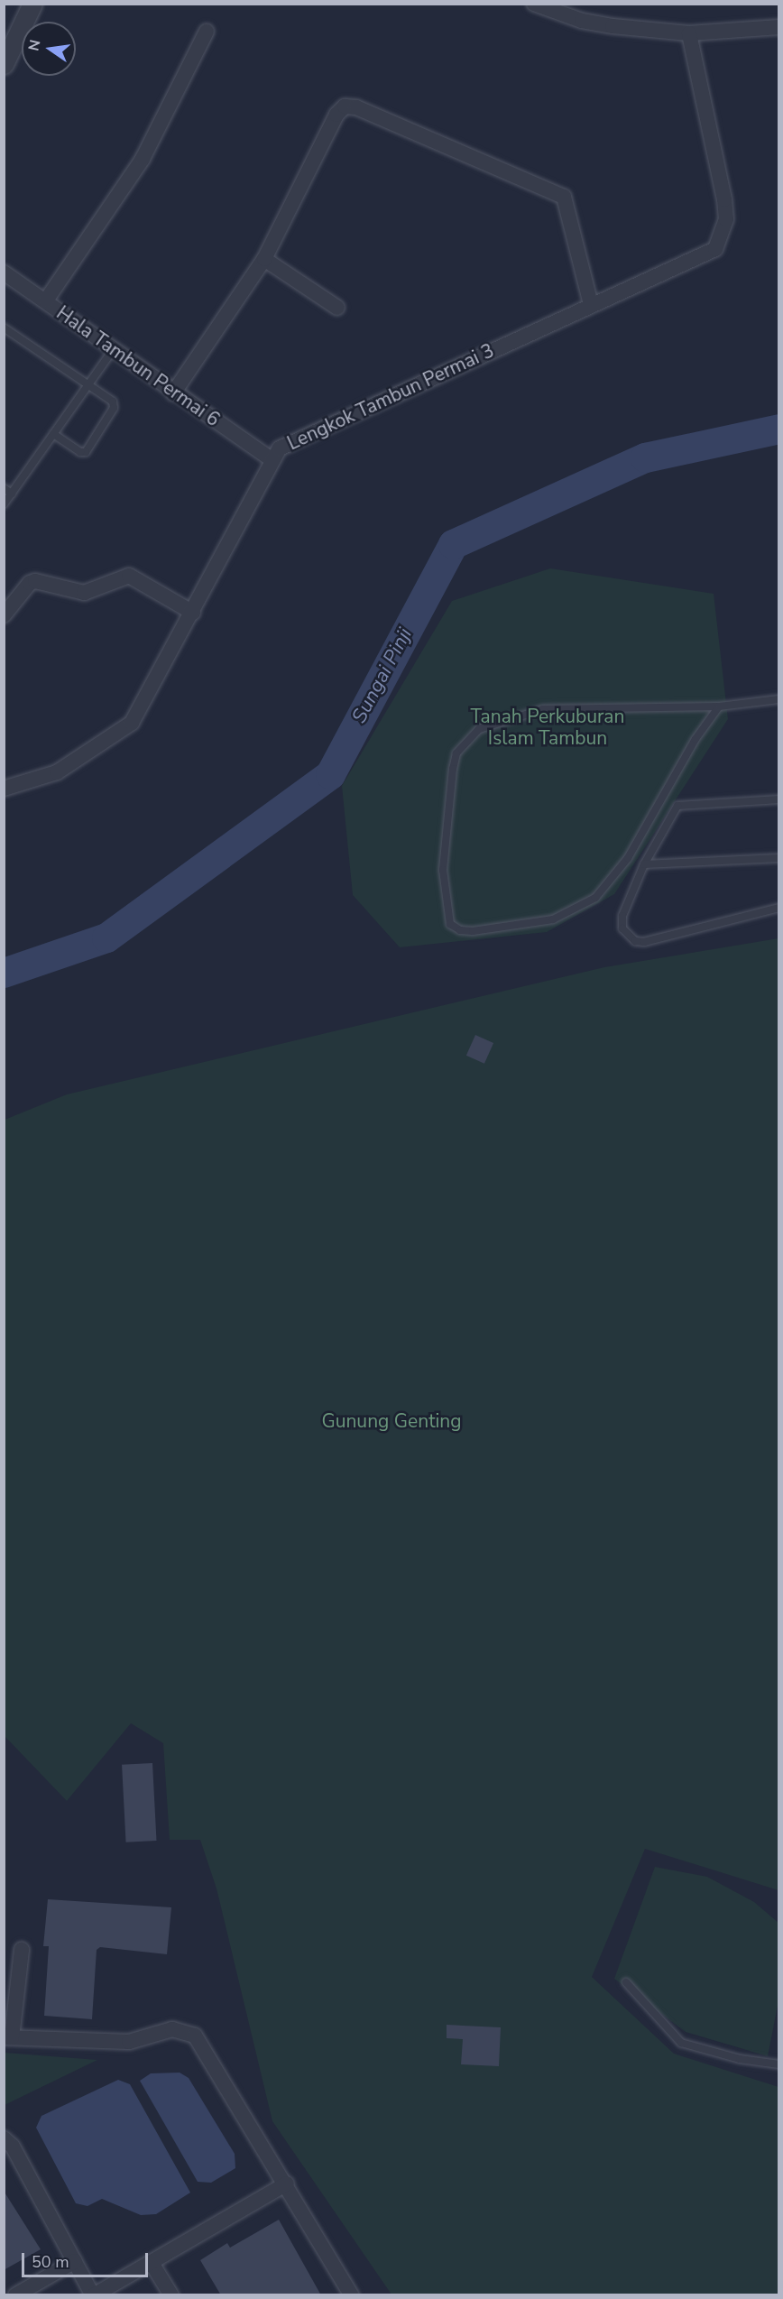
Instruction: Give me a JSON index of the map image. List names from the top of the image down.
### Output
{
  "streets": {
    "street": ["Hala Tambun Permai 6", "Lengkok Tambun Permai 3"]
  },
  "crossings": [
    ["Hala Tambun Permai 6", "Lengkok Tambun Permai 3"]
  ],
  "water": ["Sungai Pinji"],
  "parks": ["Tanah Perkuburan Islam Tambun", "Gunung Genting"],
  "scale_bar": "50 m",
  "north": "left"
}
